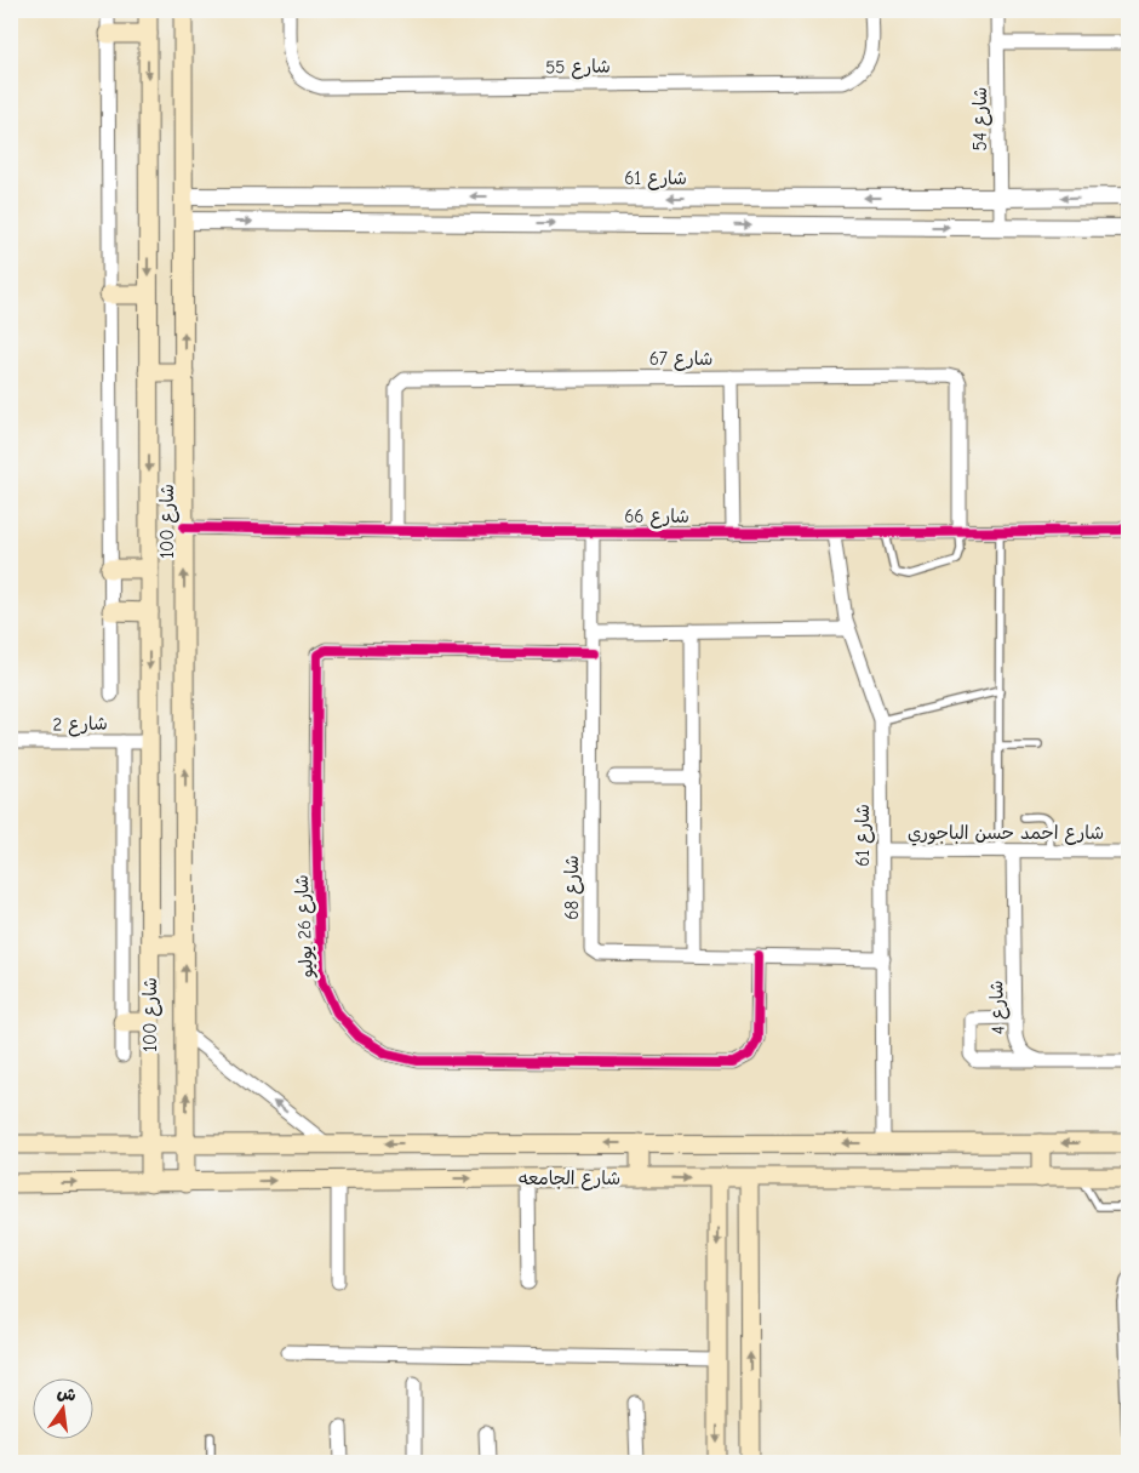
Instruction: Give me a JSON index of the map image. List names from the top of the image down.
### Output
{
  "streets": {
    "main road": ["شارع 100", "شارع الجامعه"],
    "street": [
      "شارع 55",
      "شارع 54",
      "شارع 61",
      "شارع 67",
      "شارع 66",
      "شارع 2",
      "شارع احمد حسن الباجوري",
      "شارع 68",
      "شارع 26 يوليو",
      "شارع 4"
    ]
  },
  "crossings": [
    ["شارع 54", "شارع 61"],
    ["شارع 61", "شارع 66"],
    ["شارع 61", "شارع 100"],
    ["شارع 61", "شارع احمد حسن الباجوري"],
    ["شارع 61", "شارع 68"],
    ["شارع 61", "شارع الجامعه"],
    ["شارع 67", "شارع 66"],
    ["شارع 66", "شارع 100"],
    ["شارع 66", "شارع 68"],
    ["شارع 100", "شارع 2"],
    ["شارع 100", "شارع الجامعه"],
    ["شارع احمد حسن الباجوري", "شارع 4"],
    ["شارع 68", "شارع 26 يوليو"]
  ],
  "north": "top"
}
